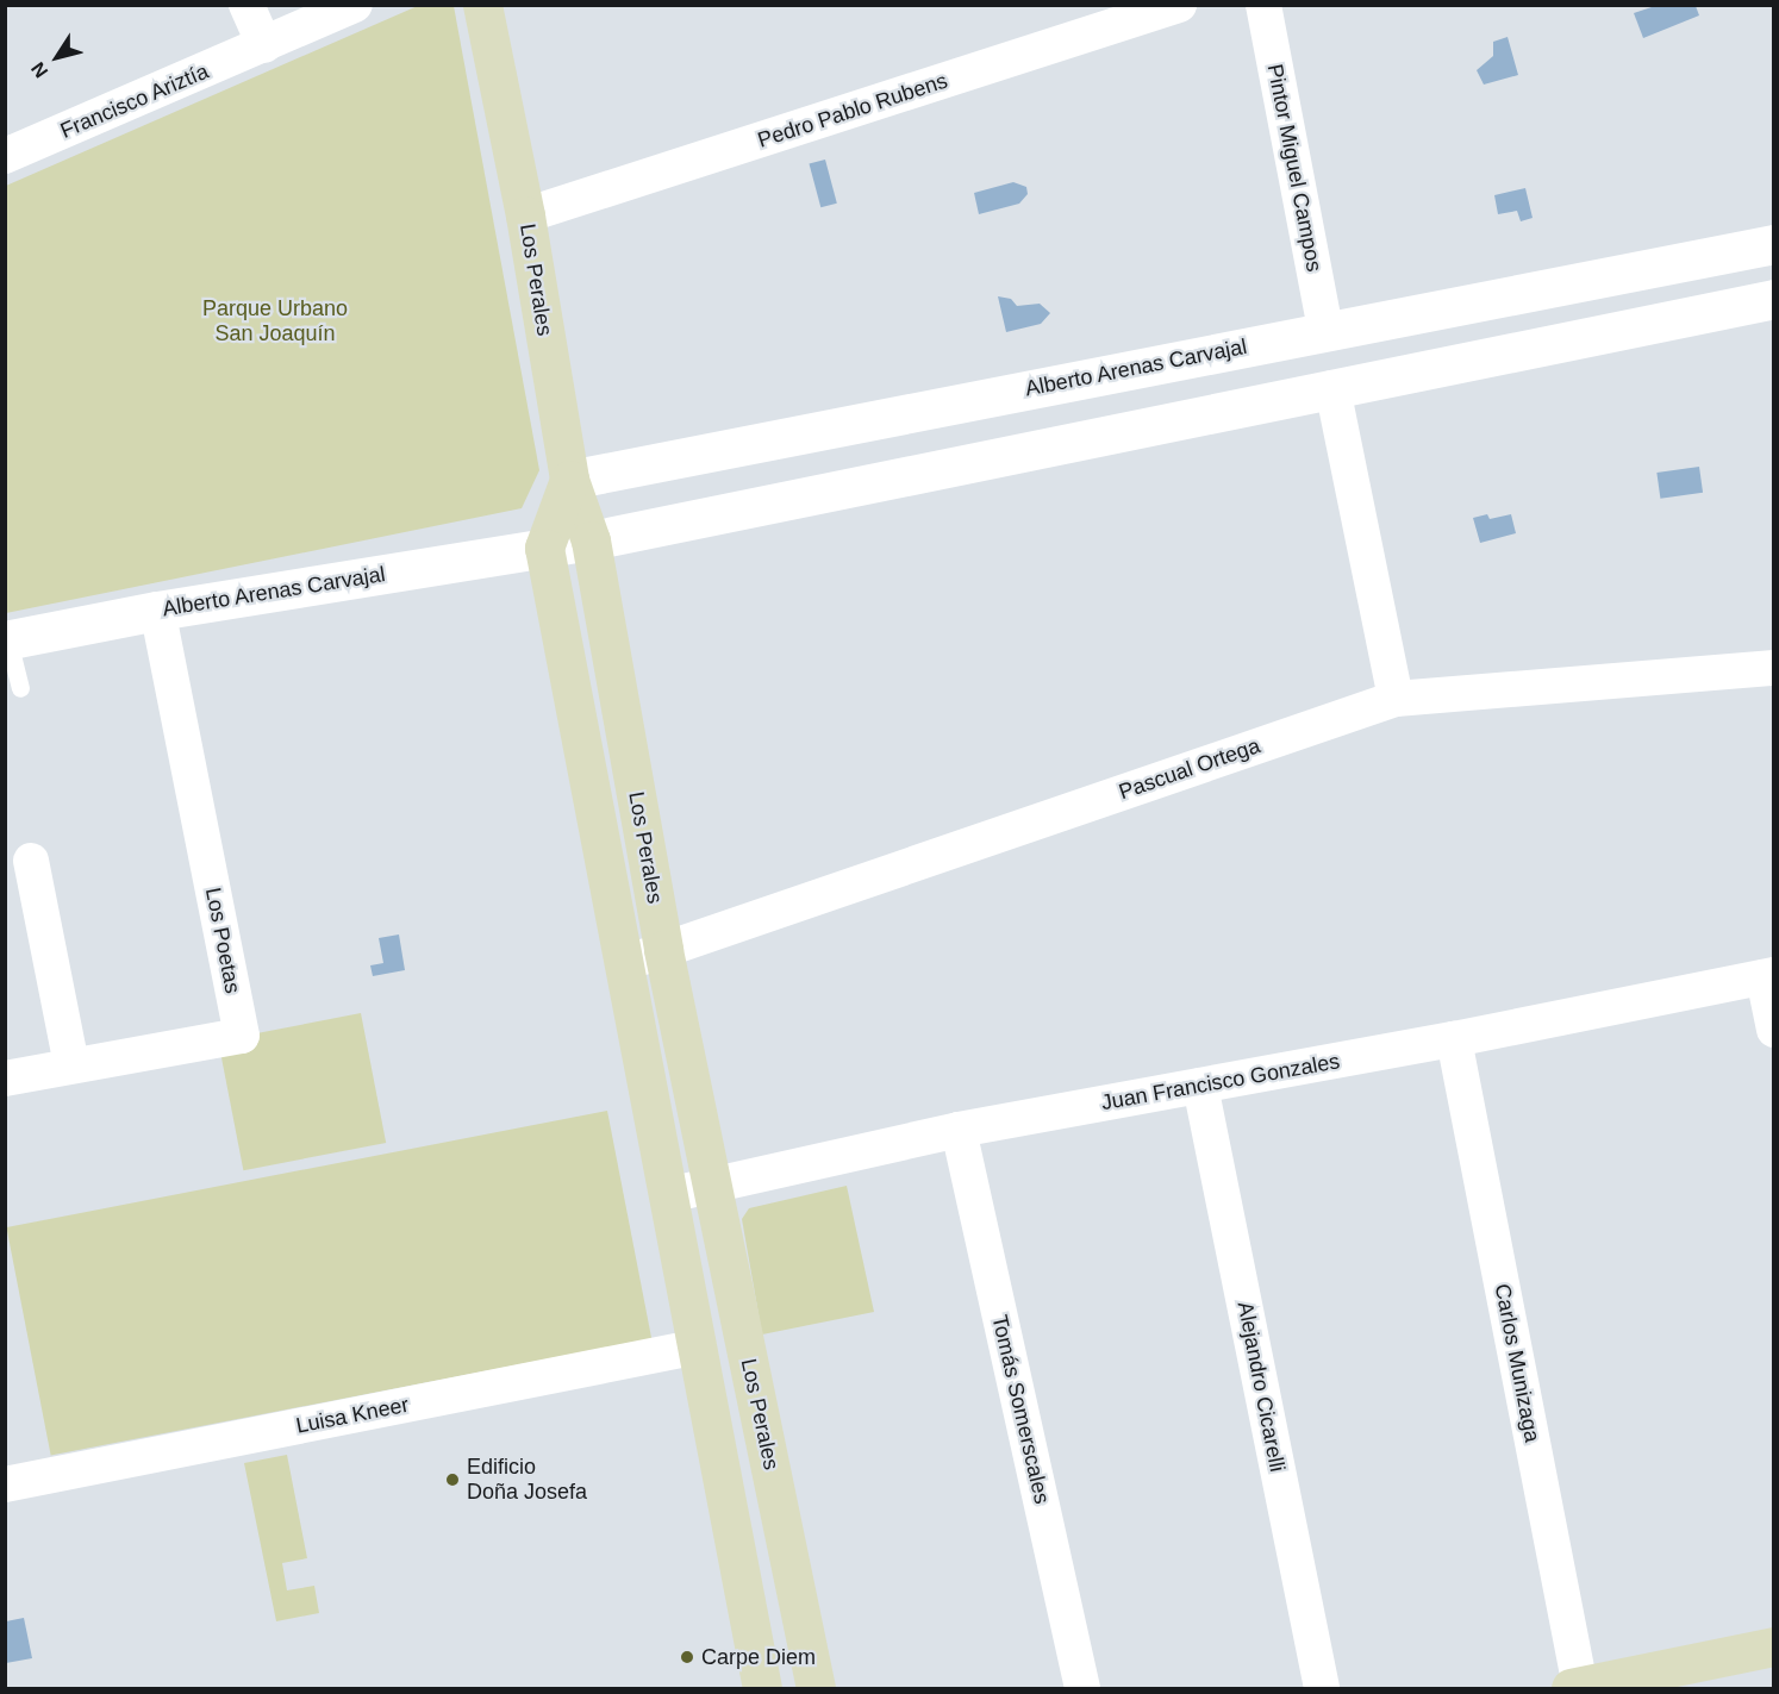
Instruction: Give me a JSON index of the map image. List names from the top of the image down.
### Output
{
  "streets": {
    "main road": ["Los Perales"],
    "street": [
      "Francisco Ariztía",
      "Pedro Pablo Rubens",
      "Pintor Miguel Campos",
      "Alberto Arenas Carvajal",
      "Pascual Ortega",
      "Los Poetas",
      "Juan Francisco Gonzales",
      "Carlos Munizaga",
      "Alejandro Cicarelli",
      "Tomás Somerscales",
      "Luisa Kneer"
    ]
  },
  "crossings": [
    ["Pedro Pablo Rubens", "Los Perales"],
    ["Pintor Miguel Campos", "Alberto Arenas Carvajal"],
    ["Los Perales", "Alberto Arenas Carvajal"],
    ["Los Perales", "Pascual Ortega"],
    ["Los Perales", "Juan Francisco Gonzales"],
    ["Los Perales", "Luisa Kneer"],
    ["Alberto Arenas Carvajal", "Los Poetas"],
    ["Juan Francisco Gonzales", "Carlos Munizaga"],
    ["Juan Francisco Gonzales", "Alejandro Cicarelli"],
    ["Juan Francisco Gonzales", "Tomás Somerscales"]
  ],
  "parks": ["Parque Urbano San Joaquín"],
  "places": ["Edificio Doña Josefa", "Carpe Diem"],
  "north": "bottom left"
}
